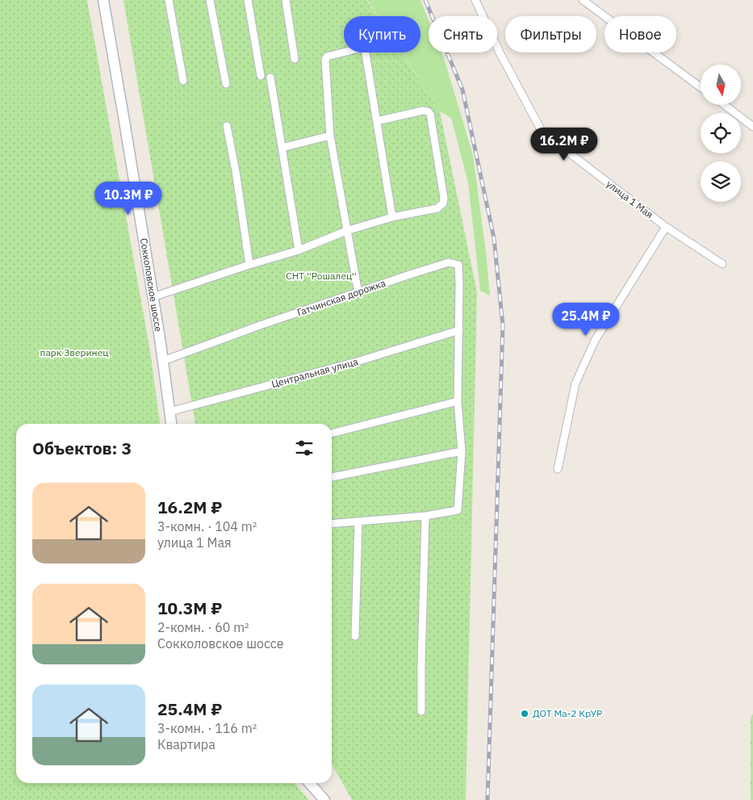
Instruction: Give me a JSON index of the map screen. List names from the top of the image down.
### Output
{
  "streets": {
    "main road": ["Сокколовское шоссе"],
    "street": ["улица 1 Мая", "Гатчинская дорожка", "Центральная улица"]
  },
  "crossings": [
    ["Сокколовское шоссе", "Гатчинская дорожка"],
    ["Сокколовское шоссе", "Центральная улица"],
    ["Гатчинская дорожка", "Центральная улица"]
  ],
  "parks": ["СНТ ''Рошалец''", "парк Зверинец"],
  "places": ["ДОТ Ма-2 КрУР"],
  "north": "bottom",
  "page": {
    "chip": [
      "Купить",
      "Снять",
      "Фильтры",
      "Новое"
    ],
    "price": ["16.2M ₽", "10.3M ₽", "25.4M ₽"],
    "heading": "Объектов: 3",
    "list": [
      {
        "name": "16.2M ₽",
        "note": "3-комн. · 104 m² · улица 1 Мая"
      },
      {
        "name": "10.3M ₽",
        "note": "2-комн. · 60 m² · Сокколовское шоссе"
      },
      {
        "name": "25.4M ₽",
        "note": "3-комн. · 116 m² · Квартира"
      }
    ]
  }
}
